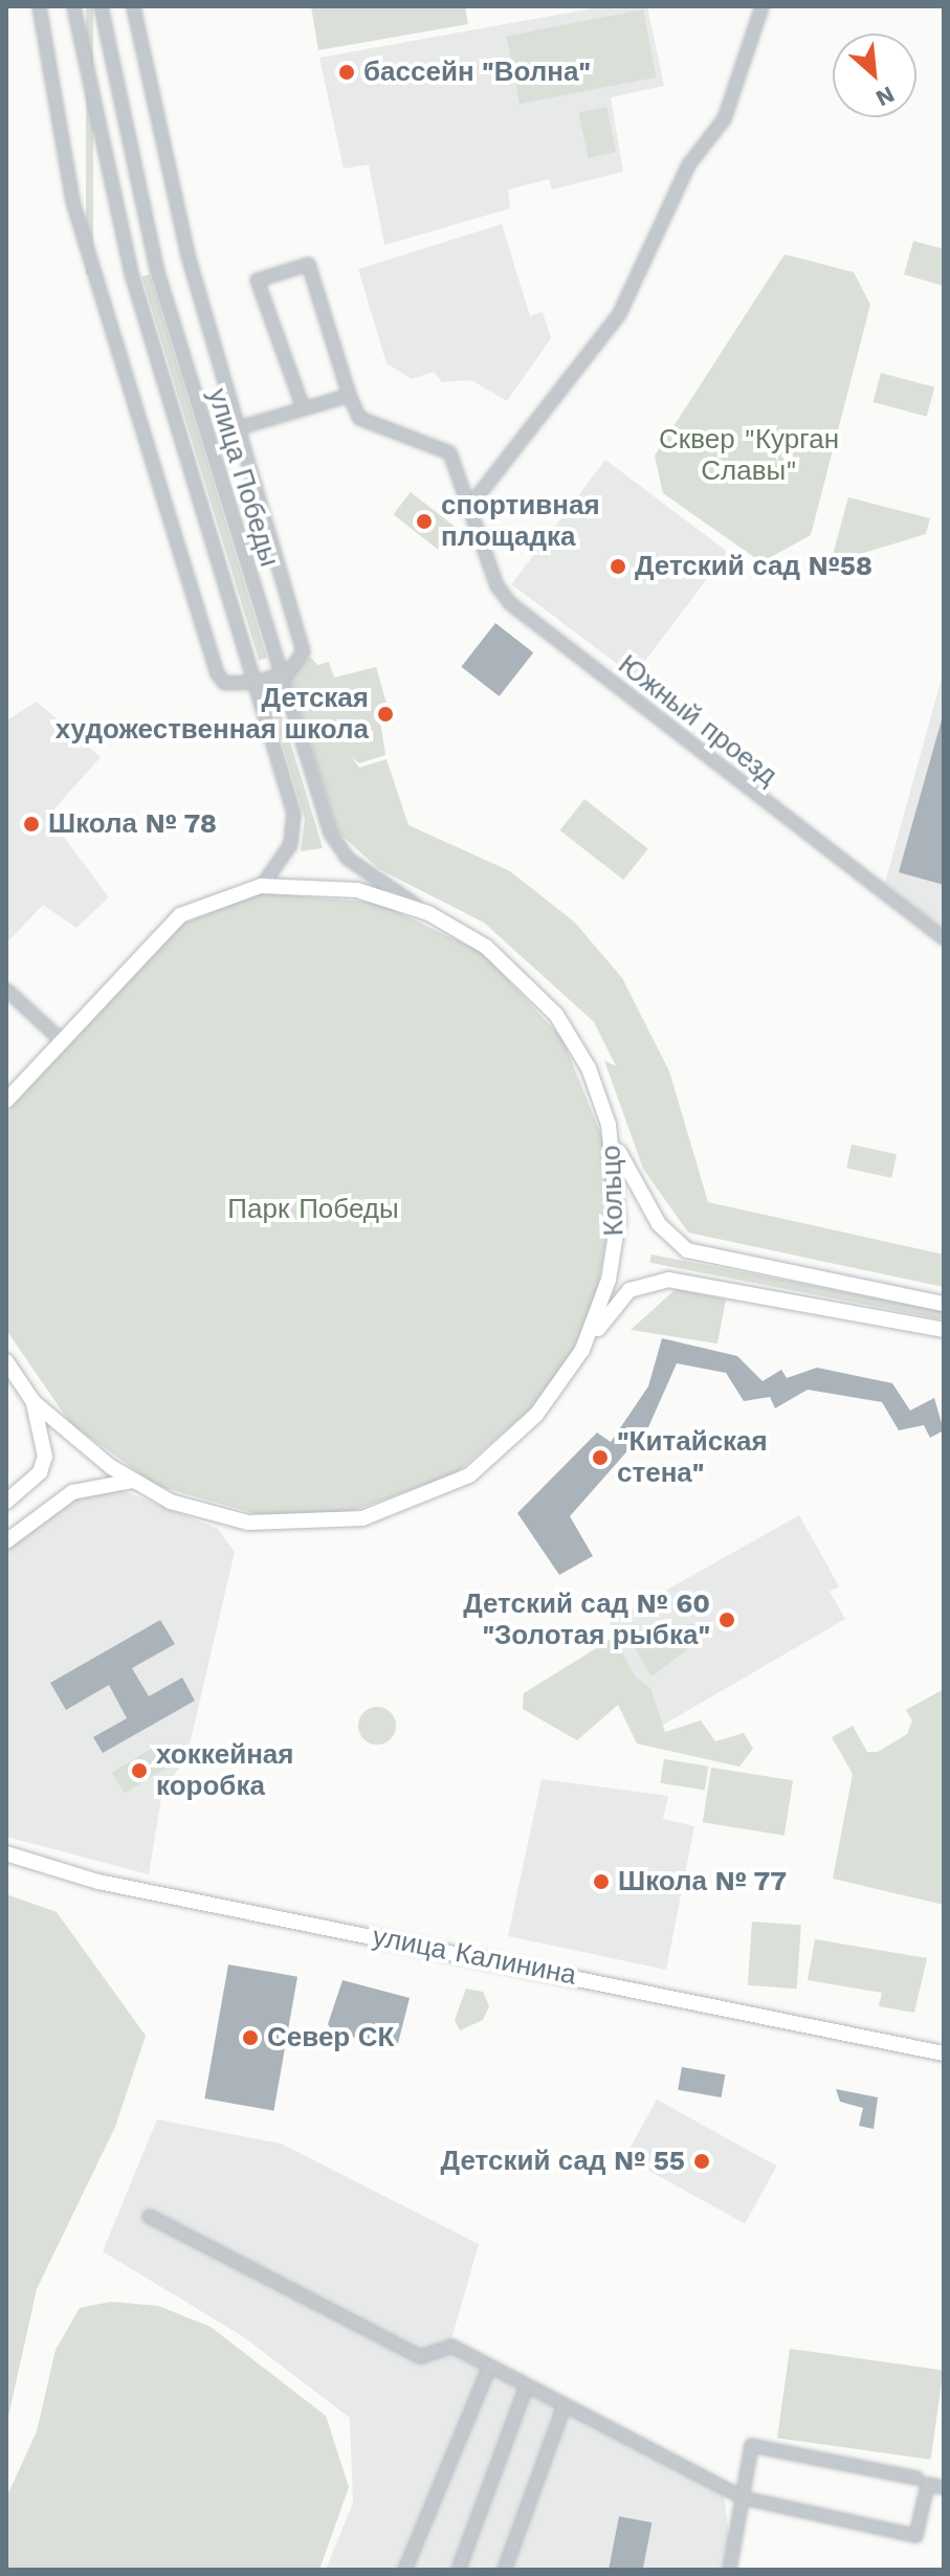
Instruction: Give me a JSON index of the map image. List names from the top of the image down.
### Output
{
  "streets": {
    "main road": ["Кольцо", "улица Калинина"],
    "street": ["улица Победы", "Южный проезд"]
  },
  "crossings": [
    ["улица Победы", "Кольцо"]
  ],
  "parks": ["Сквер \"Курган Славы\"", "Парк Победы"],
  "places": [
    "бассейн \"Волна\"",
    "спортивная площадка",
    "Детский сад №58",
    "Детская художественная школа",
    "Школа № 78",
    "\"Китайская стена\"",
    "Детский сад № 60 \"Золотая рыбка\"",
    "хоккейная коробка",
    "Школа № 77",
    "Север СК",
    "Детский сад № 55"
  ],
  "north": "bottom right"
}
